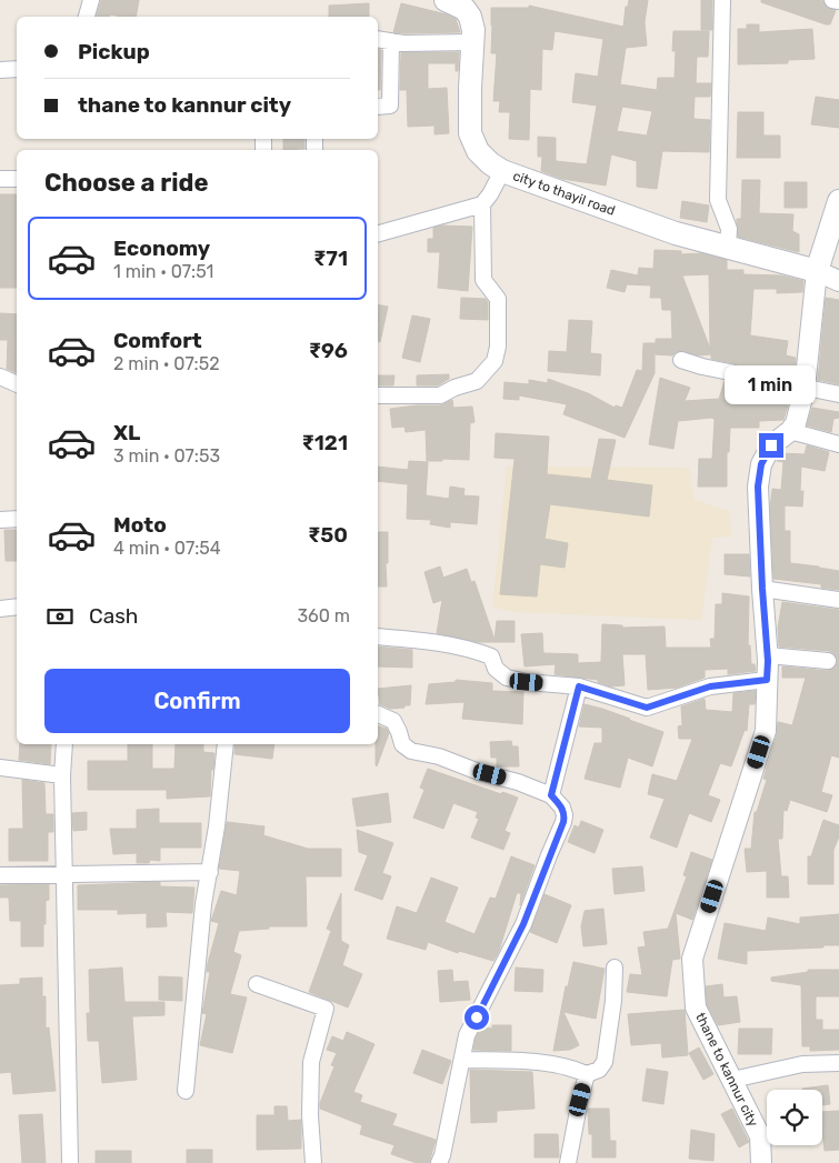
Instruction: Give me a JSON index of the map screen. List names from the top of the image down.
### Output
{
  "streets": {
    "main road": ["city to thayil road"],
    "street": ["thane to kannur city"]
  },
  "crossings": [
    ["city to thayil road", "thane to kannur city"]
  ],
  "page": {
    "banner": ["Pickup", "thane to kannur city"],
    "heading": "Choose a ride",
    "list": [
      {
        "name": "Economy",
        "note": "1 min · 07:51",
        "value": "₹71"
      },
      {
        "name": "Comfort",
        "note": "2 min · 07:52",
        "value": "₹96"
      },
      {
        "name": "XL",
        "note": "3 min · 07:53",
        "value": "₹121"
      },
      {
        "name": "Moto",
        "note": "4 min · 07:54",
        "value": "₹50"
      }
    ],
    "bubble": "1 min",
    "pay": ["Cash", "360 m"],
    "buttons": "Confirm"
  }
}
